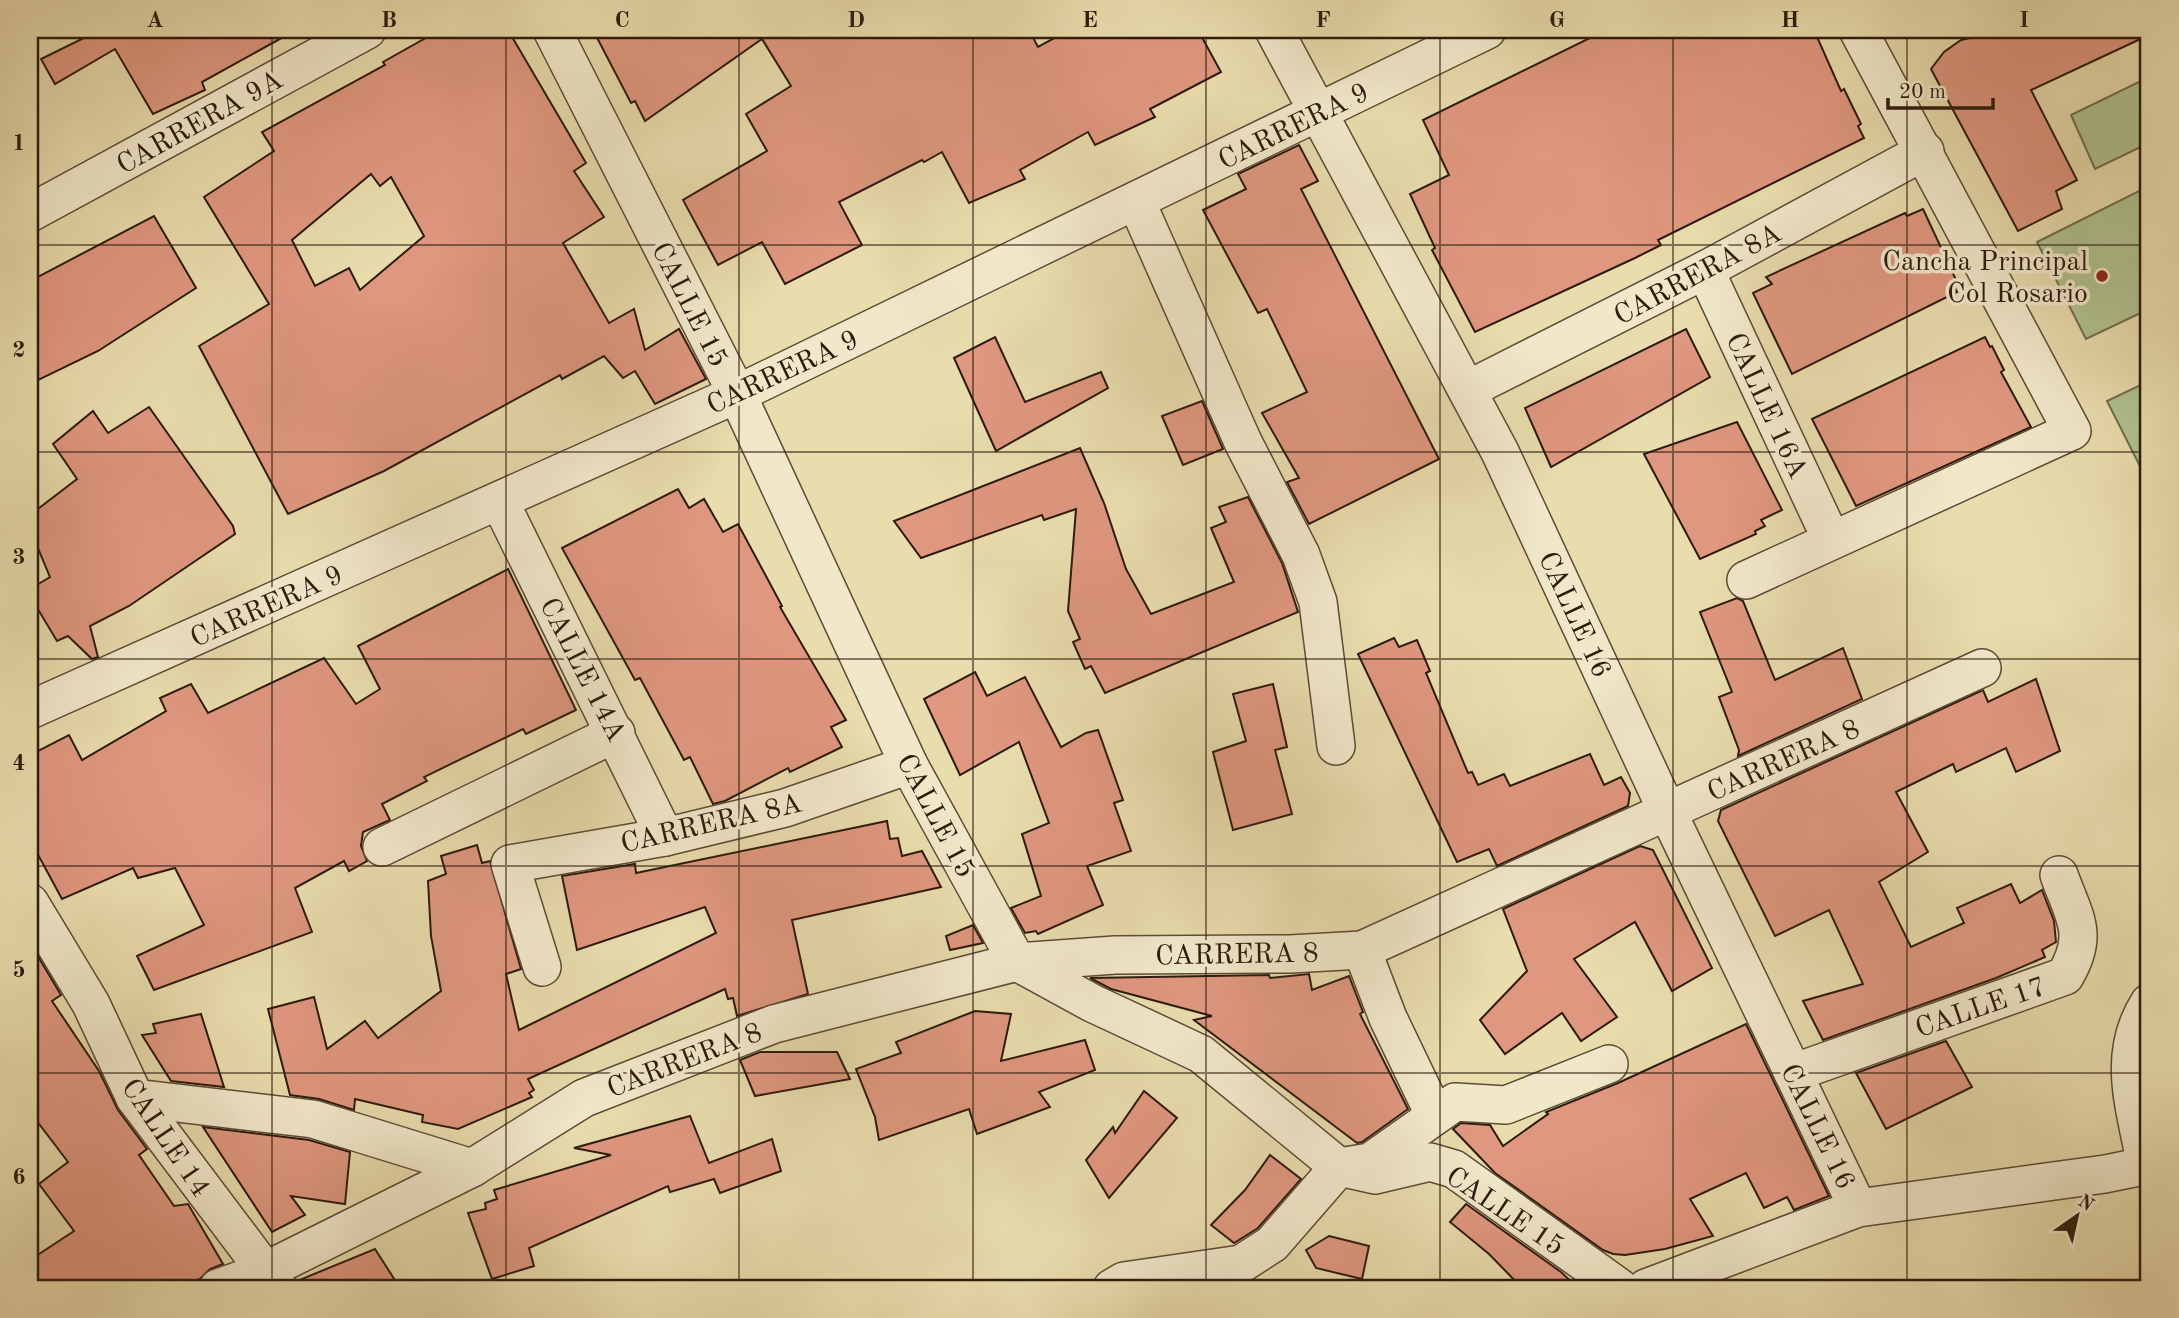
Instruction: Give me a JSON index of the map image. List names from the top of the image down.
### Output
{
  "streets": {
    "street": [
      "CARRERA 9A",
      "CARRERA 9",
      "CARRERA 8A",
      "CALLE 15",
      "CALLE 16A",
      "CALLE 16",
      "CALLE 14A",
      "CARRERA 8",
      "CALLE 17",
      "CALLE 14"
    ]
  },
  "crossings": [
    ["CARRERA 9", "CALLE 15"],
    ["CARRERA 9", "CALLE 16"],
    ["CARRERA 9", "CALLE 14A"],
    ["CARRERA 8A", "CALLE 15"],
    ["CARRERA 8A", "CALLE 16A"],
    ["CARRERA 8A", "CALLE 16"],
    ["CARRERA 8A", "CALLE 14A"],
    ["CALLE 15", "CARRERA 8"],
    ["CALLE 16", "CARRERA 8"],
    ["CALLE 16", "CALLE 17"],
    ["CARRERA 8", "CALLE 14"]
  ],
  "places": ["Cancha Principal Col Rosario"],
  "scale_bar": "20 m",
  "north": "top right",
  "grid": {
    "columns": [
      "A",
      "B",
      "C",
      "D",
      "E",
      "F",
      "G",
      "H",
      "I"
    ],
    "rows": [
      "1",
      "2",
      "3",
      "4",
      "5",
      "6"
    ]
  }
}
